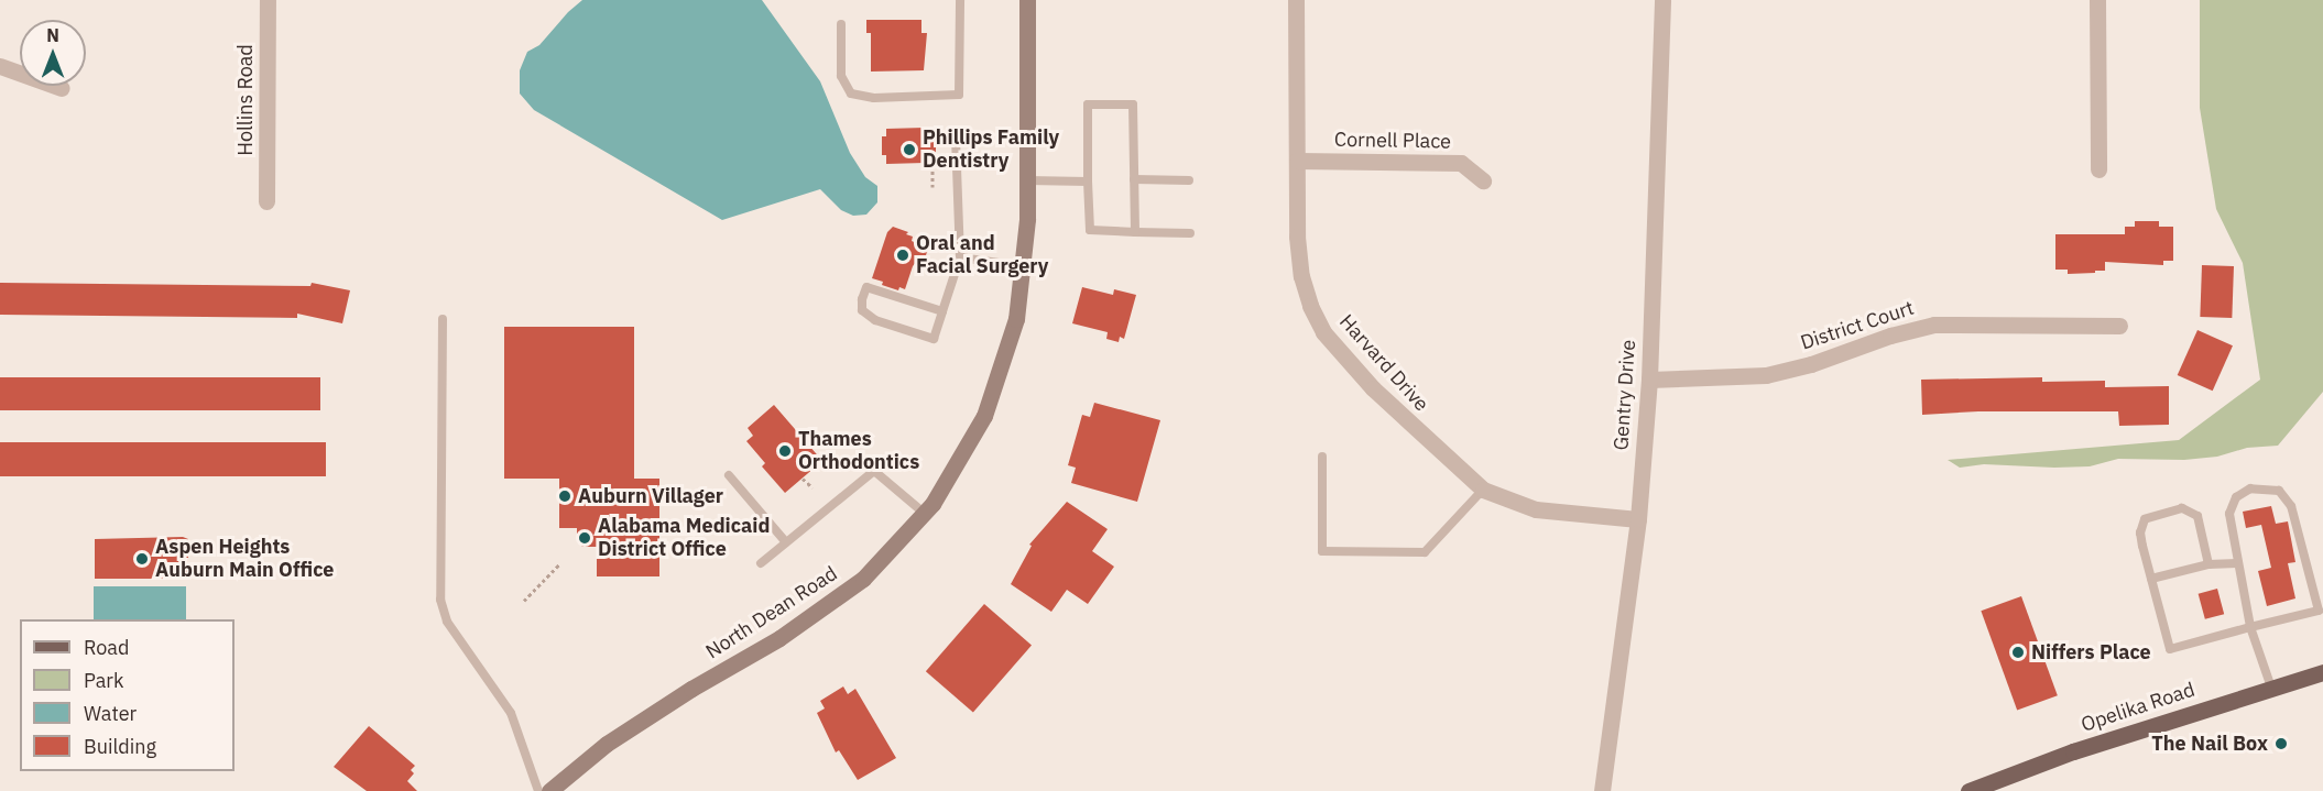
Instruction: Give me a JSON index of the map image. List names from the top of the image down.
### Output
{
  "streets": {
    "main road": ["Opelika Road"],
    "street": [
      "Hollins Road",
      "Cornell Place",
      "District Court",
      "Harvard Drive",
      "Gentry Drive",
      "North Dean Road"
    ]
  },
  "crossings": [
    ["Cornell Place", "Harvard Drive"],
    ["District Court", "Gentry Drive"],
    ["Harvard Drive", "Gentry Drive"]
  ],
  "places": [
    "Phillips Family Dentistry",
    "Oral and Facial Surgery",
    "Thames Orthodontics",
    "Auburn Villager",
    "Alabama Medicaid District Office",
    "Aspen Heights Auburn Main Office",
    "Niffers Place",
    "The Nail Box"
  ],
  "legend": [
    "Road",
    "Park",
    "Water",
    "Building"
  ],
  "north": "top"
}
